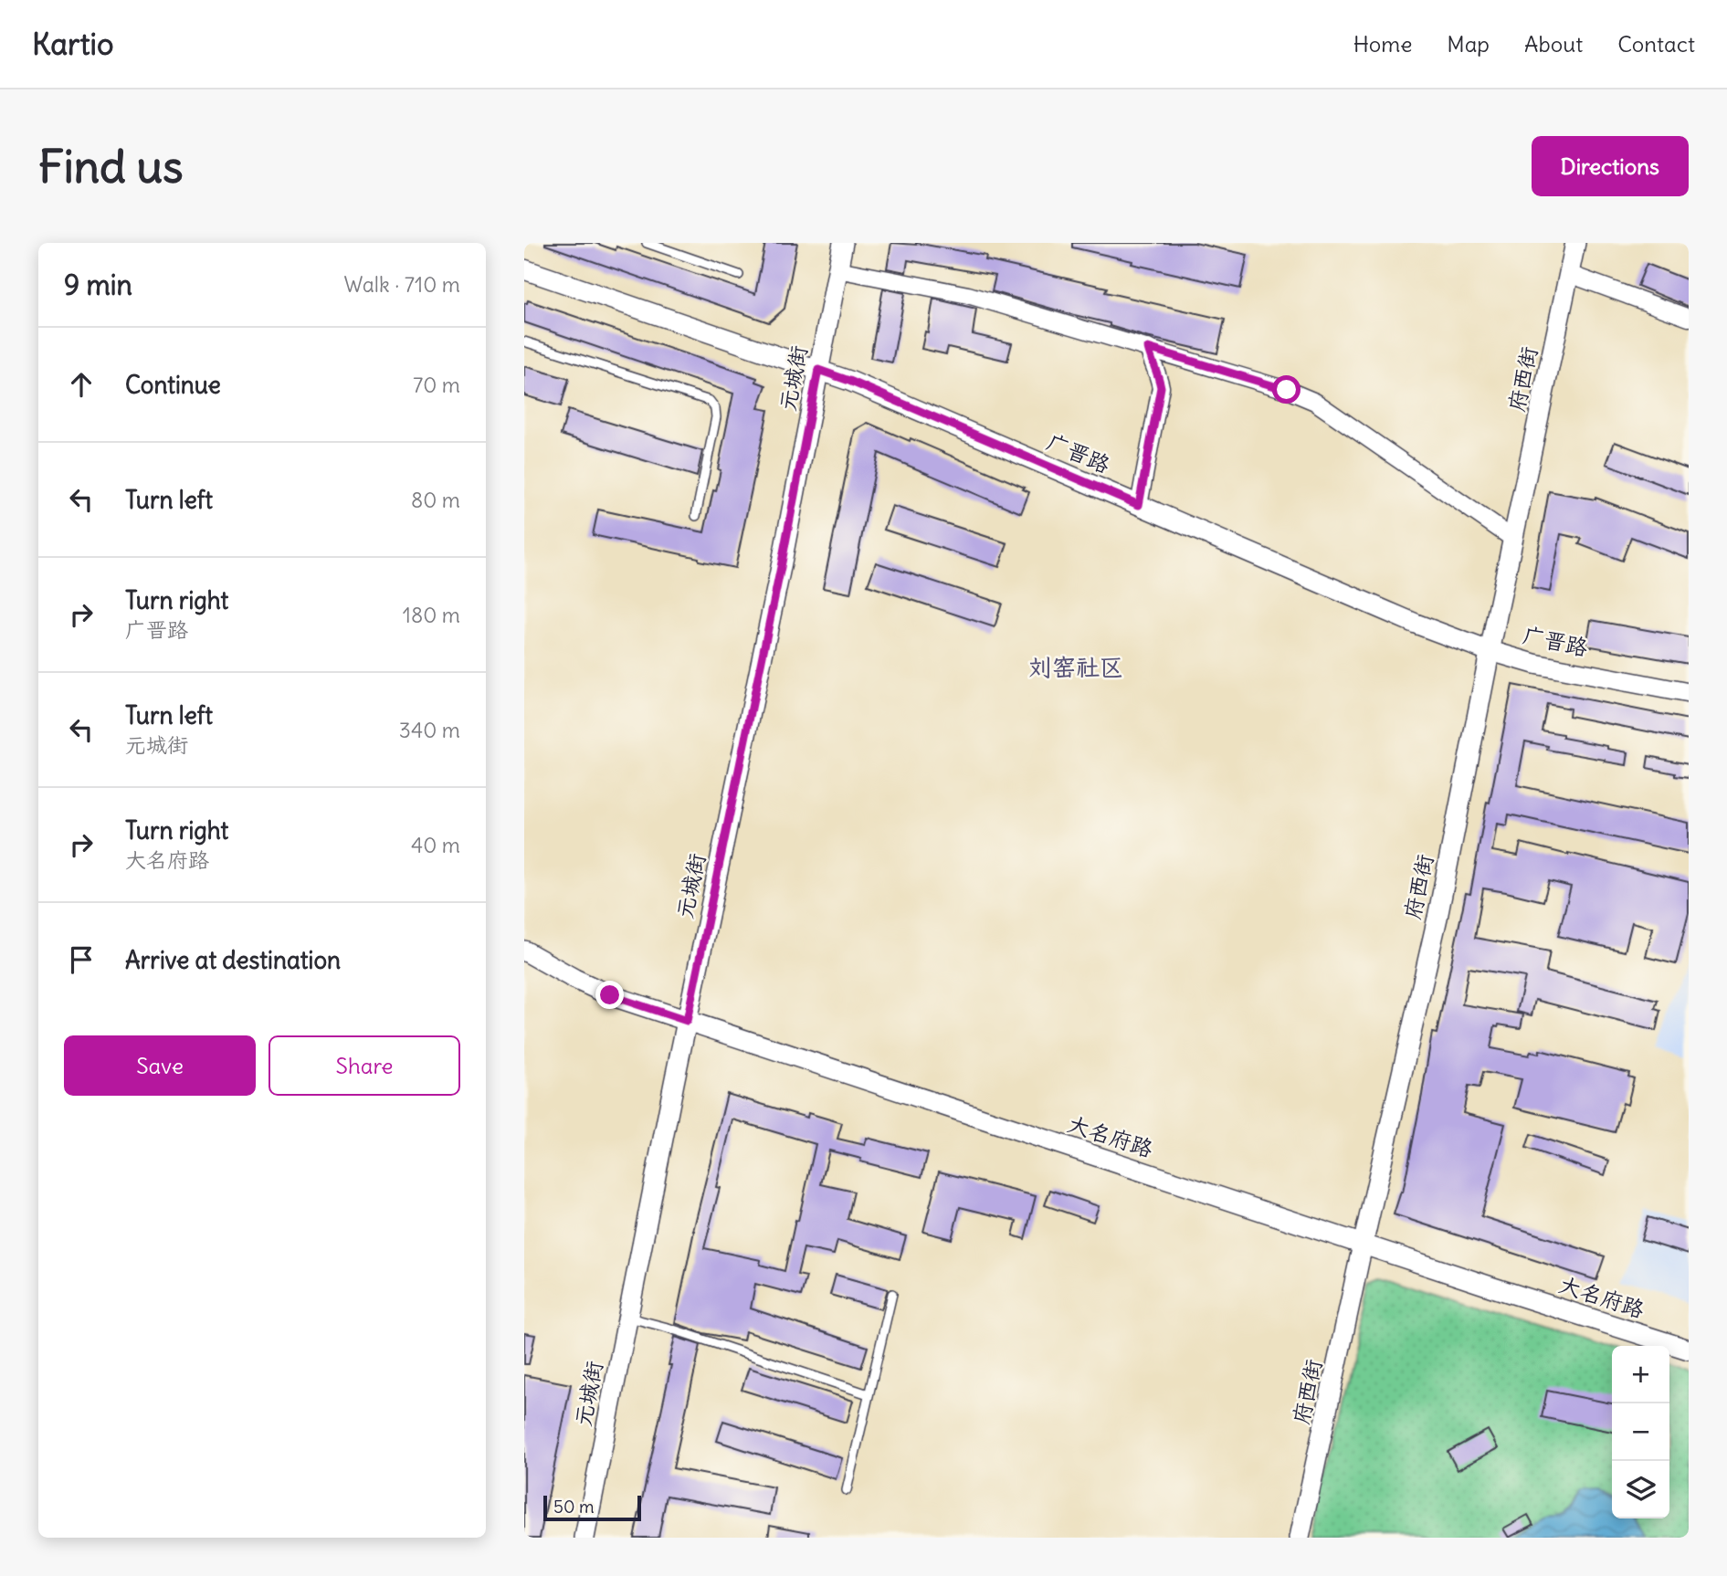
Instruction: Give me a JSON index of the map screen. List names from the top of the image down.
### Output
{
  "streets": {
    "street": [
      "元城街",
      "府西街",
      "广晋路",
      "大名府路"
    ]
  },
  "crossings": [
    ["元城街", "广晋路"],
    ["元城街", "大名府路"],
    ["府西街", "广晋路"],
    ["府西街", "大名府路"]
  ],
  "districts": ["刘窑社区"],
  "scale_bar": "50 m",
  "page": {
    "header": "Kartio",
    "nav": [
      "Home",
      "Map",
      "About",
      "Contact"
    ],
    "buttons": [
      "Directions",
      ["Save", "Share"]
    ],
    "title": "Find us",
    "heading": ["9 min", "Walk · 710 m"],
    "list": [
      ["Continue", "70 m"],
      ["Turn left", "80 m"],
      ["Turn right", "广晋路", "180 m"],
      ["Turn left", "元城街", "340 m"],
      ["Turn right", "大名府路", "40 m"],
      "Arrive at destination"
    ],
    "map_buttons": ["+", "−"],
    "scale": "50 m"
  }
}
